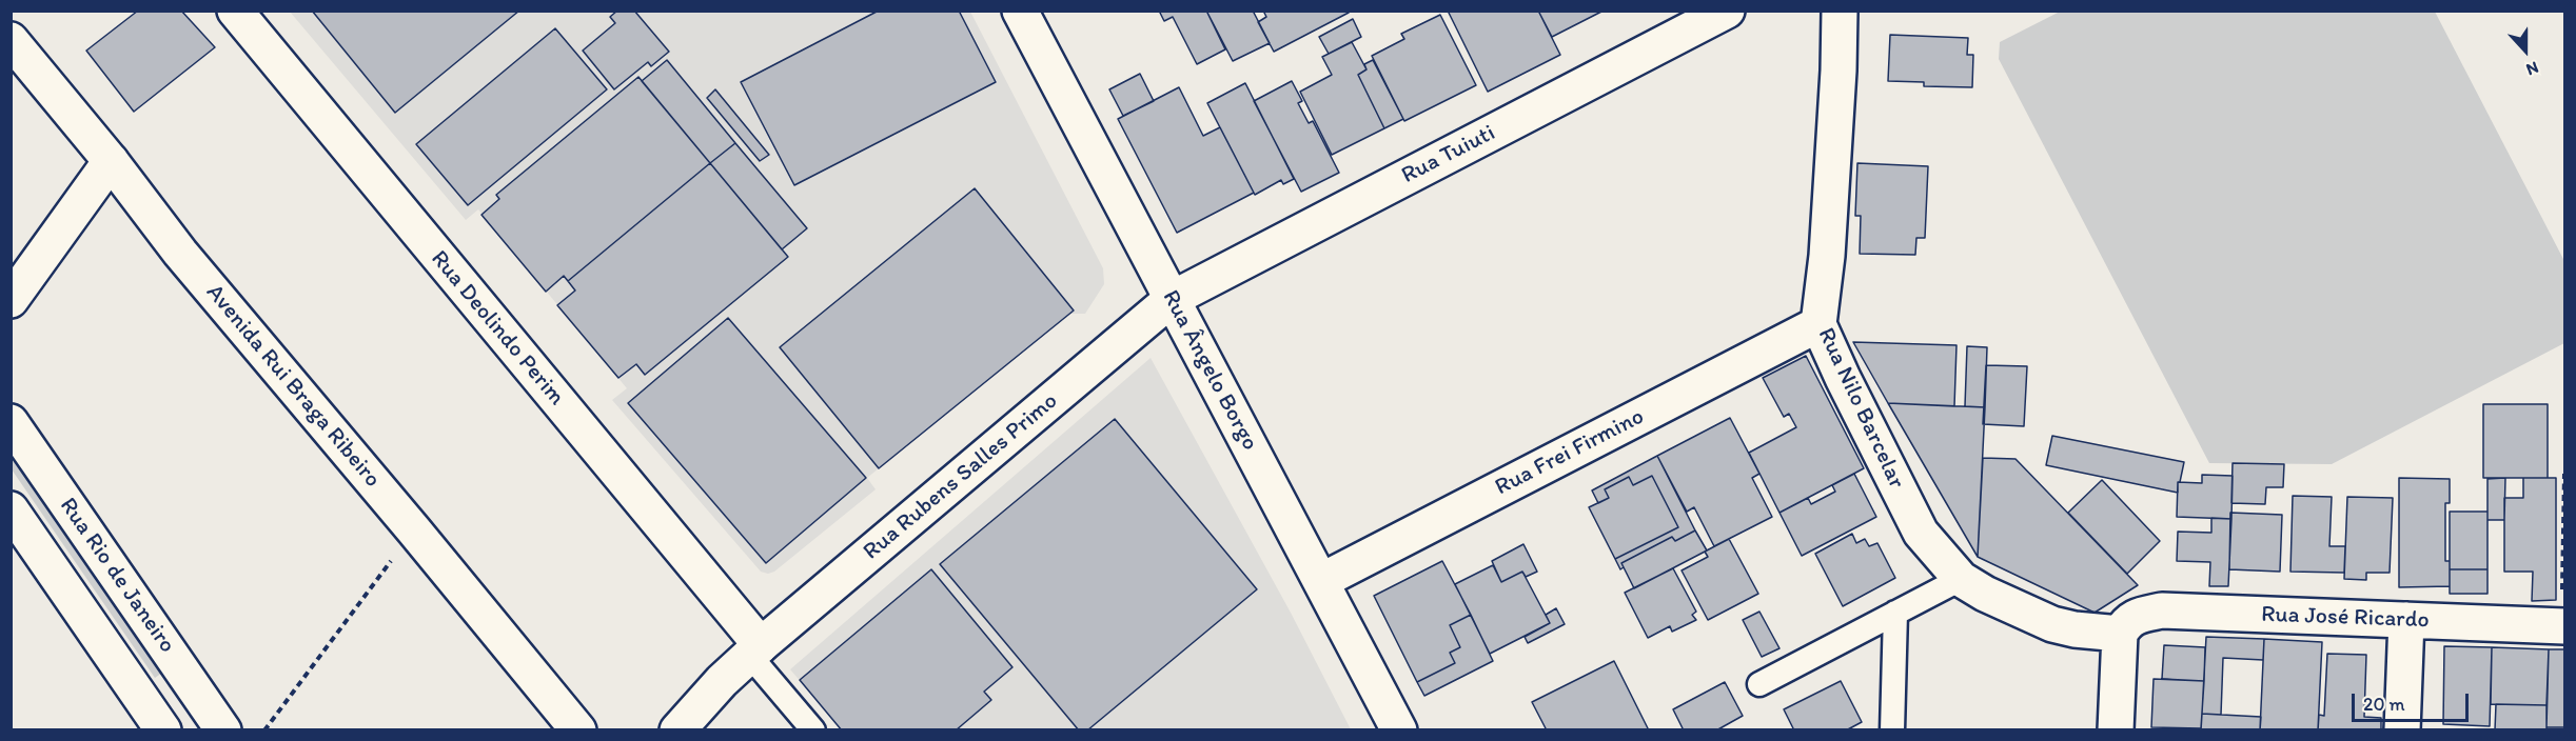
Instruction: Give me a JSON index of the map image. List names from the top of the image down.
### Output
{
  "streets": {
    "street": [
      "Rua Tuiuti",
      "Rua Deolindo Perim",
      "Rua Ângelo Borgo",
      "Avenida Rui Braga Ribeiro",
      "Rua Nilo Barcelar",
      "Rua Frei Firmino",
      "Rua Rubens Salles Primo",
      "Rua Rio de Janeiro",
      "Rua José Ricardo"
    ]
  },
  "crossings": [
    ["Rua Tuiuti", "Rua Ângelo Borgo"],
    ["Rua Tuiuti", "Rua Rubens Salles Primo"],
    ["Rua Deolindo Perim", "Rua Rubens Salles Primo"],
    ["Rua Ângelo Borgo", "Rua Frei Firmino"],
    ["Rua Ângelo Borgo", "Rua Rubens Salles Primo"],
    ["Rua Nilo Barcelar", "Rua Frei Firmino"],
    ["Rua Nilo Barcelar", "Rua José Ricardo"]
  ],
  "scale_bar": "20 m",
  "north": "bottom"
}
